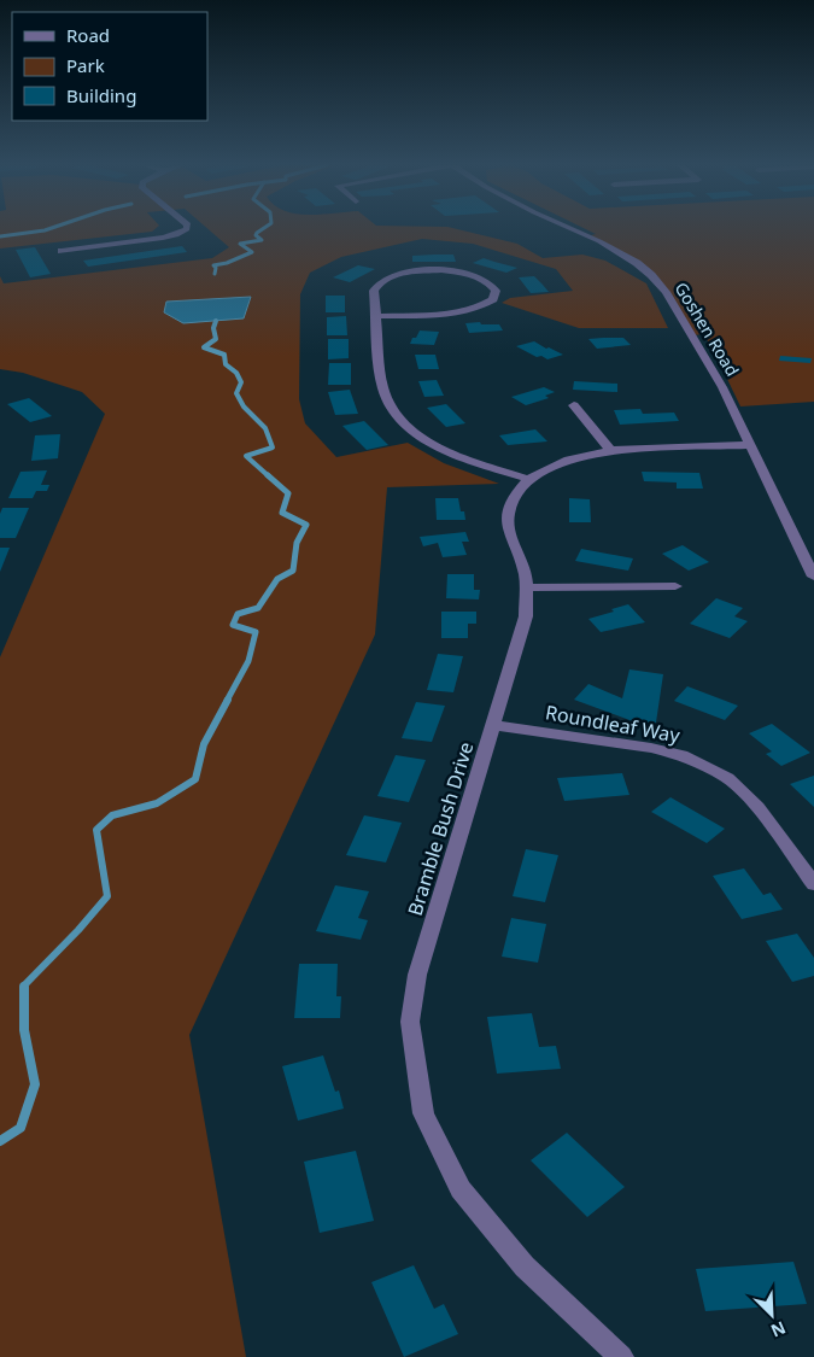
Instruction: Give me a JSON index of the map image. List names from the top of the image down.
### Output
{
  "streets": {
    "street": ["Goshen Road", "Roundleaf Way", "Bramble Bush Drive"]
  },
  "crossings": [
    ["Roundleaf Way", "Bramble Bush Drive"]
  ],
  "legend": ["Road", "Park", "Building"],
  "north": "bottom right"
}
